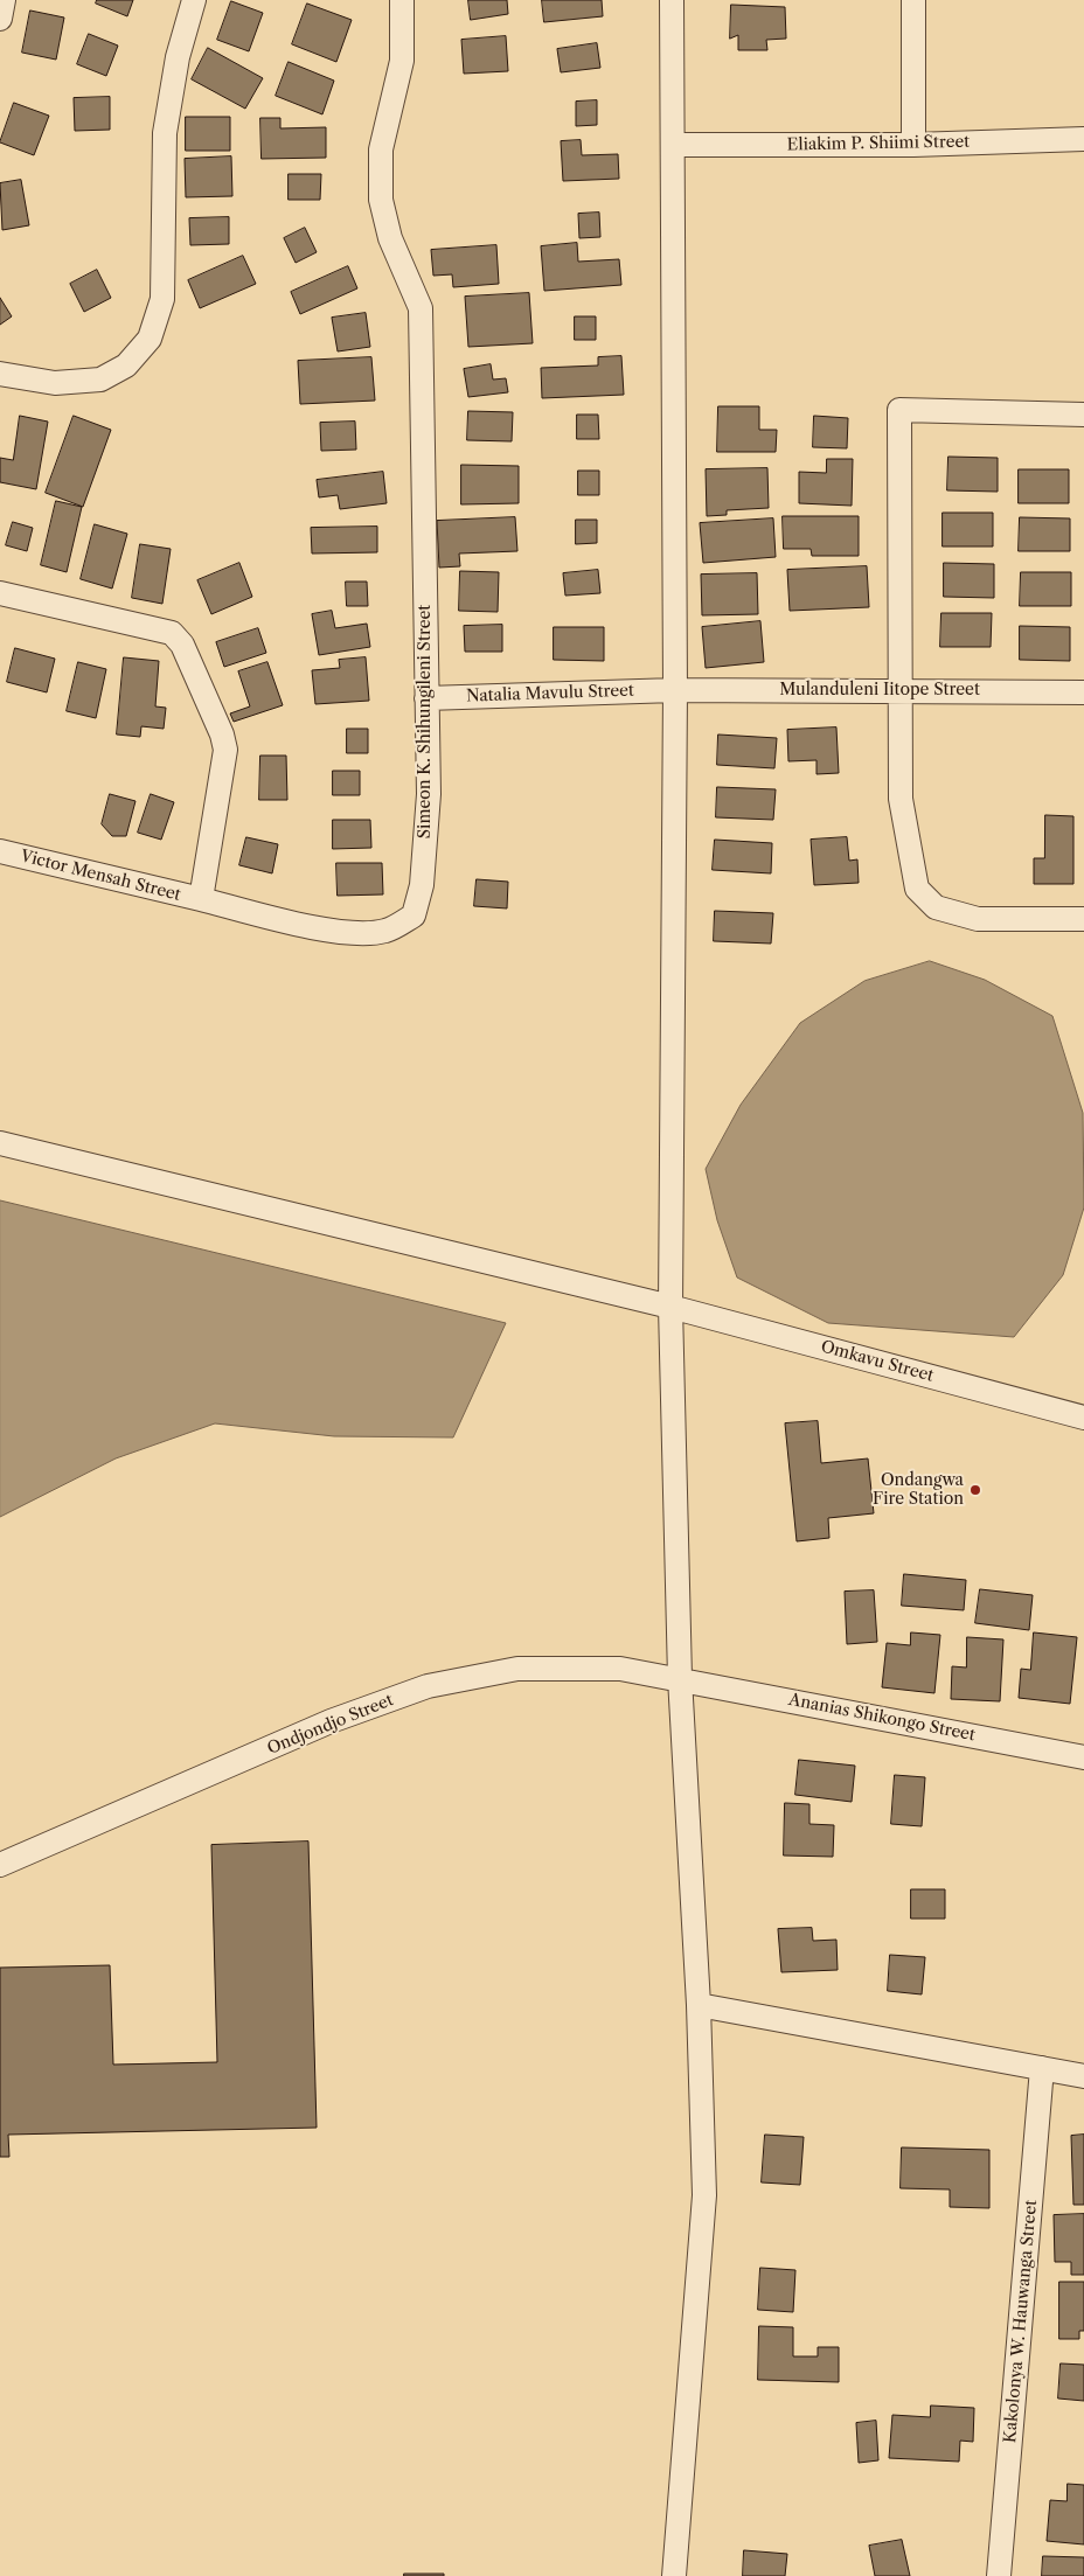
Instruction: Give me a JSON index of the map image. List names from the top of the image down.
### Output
{
  "streets": {
    "street": [
      "Eliakim P. Shiimi Street",
      "Mulanduleni Iitope Street",
      "Natalia Mavulu Street",
      "Simeon K. Shihungileni Street",
      "Victor Mensah Street",
      "Omkavu Street",
      "Ananias Shikongo Street",
      "Ondjondjo Street",
      "Kakolonya W. Hauwanga Street"
    ]
  },
  "crossings": [
    ["Mulanduleni Iitope Street", "Natalia Mavulu Street"],
    ["Natalia Mavulu Street", "Simeon K. Shihungileni Street"],
    ["Simeon K. Shihungileni Street", "Victor Mensah Street"],
    ["Ananias Shikongo Street", "Ondjondjo Street"]
  ],
  "places": ["Ondangwa Fire Station"]
}
